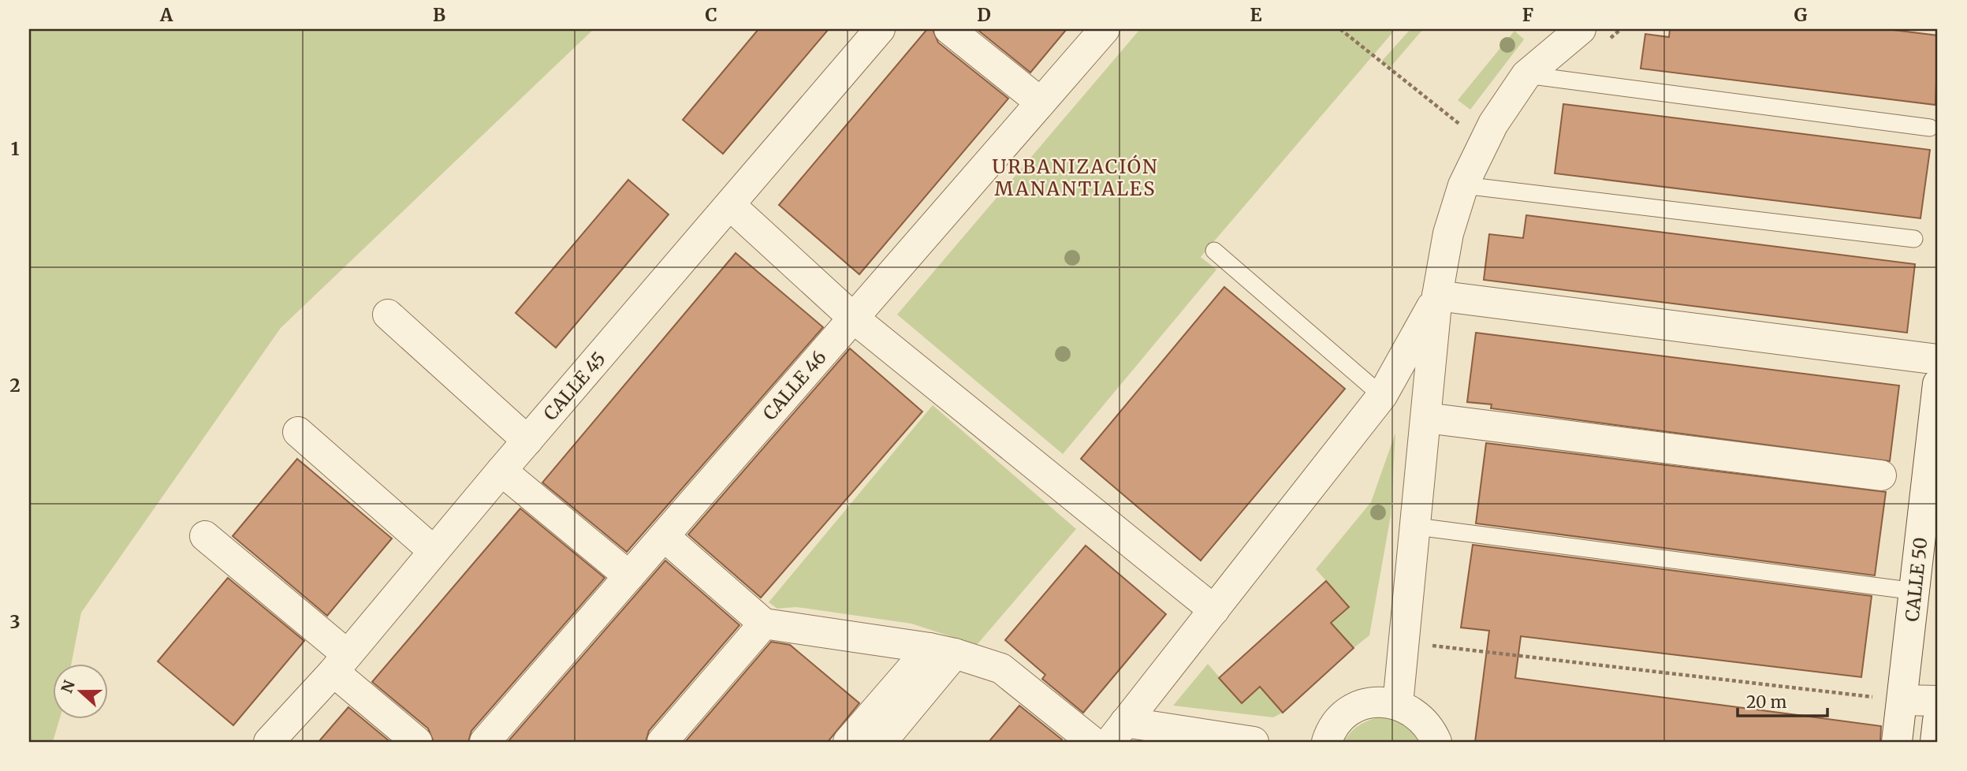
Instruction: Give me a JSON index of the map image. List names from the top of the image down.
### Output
{
  "streets": {
    "street": ["CALLE 46", "CALLE 45", "CALLE 50"]
  },
  "districts": ["URBANIZACIÓN MANANTIALES"],
  "scale_bar": "20 m",
  "north": "left",
  "grid": {
    "columns": [
      "A",
      "B",
      "C",
      "D",
      "E",
      "F",
      "G"
    ],
    "rows": ["1", "2", "3"]
  }
}
